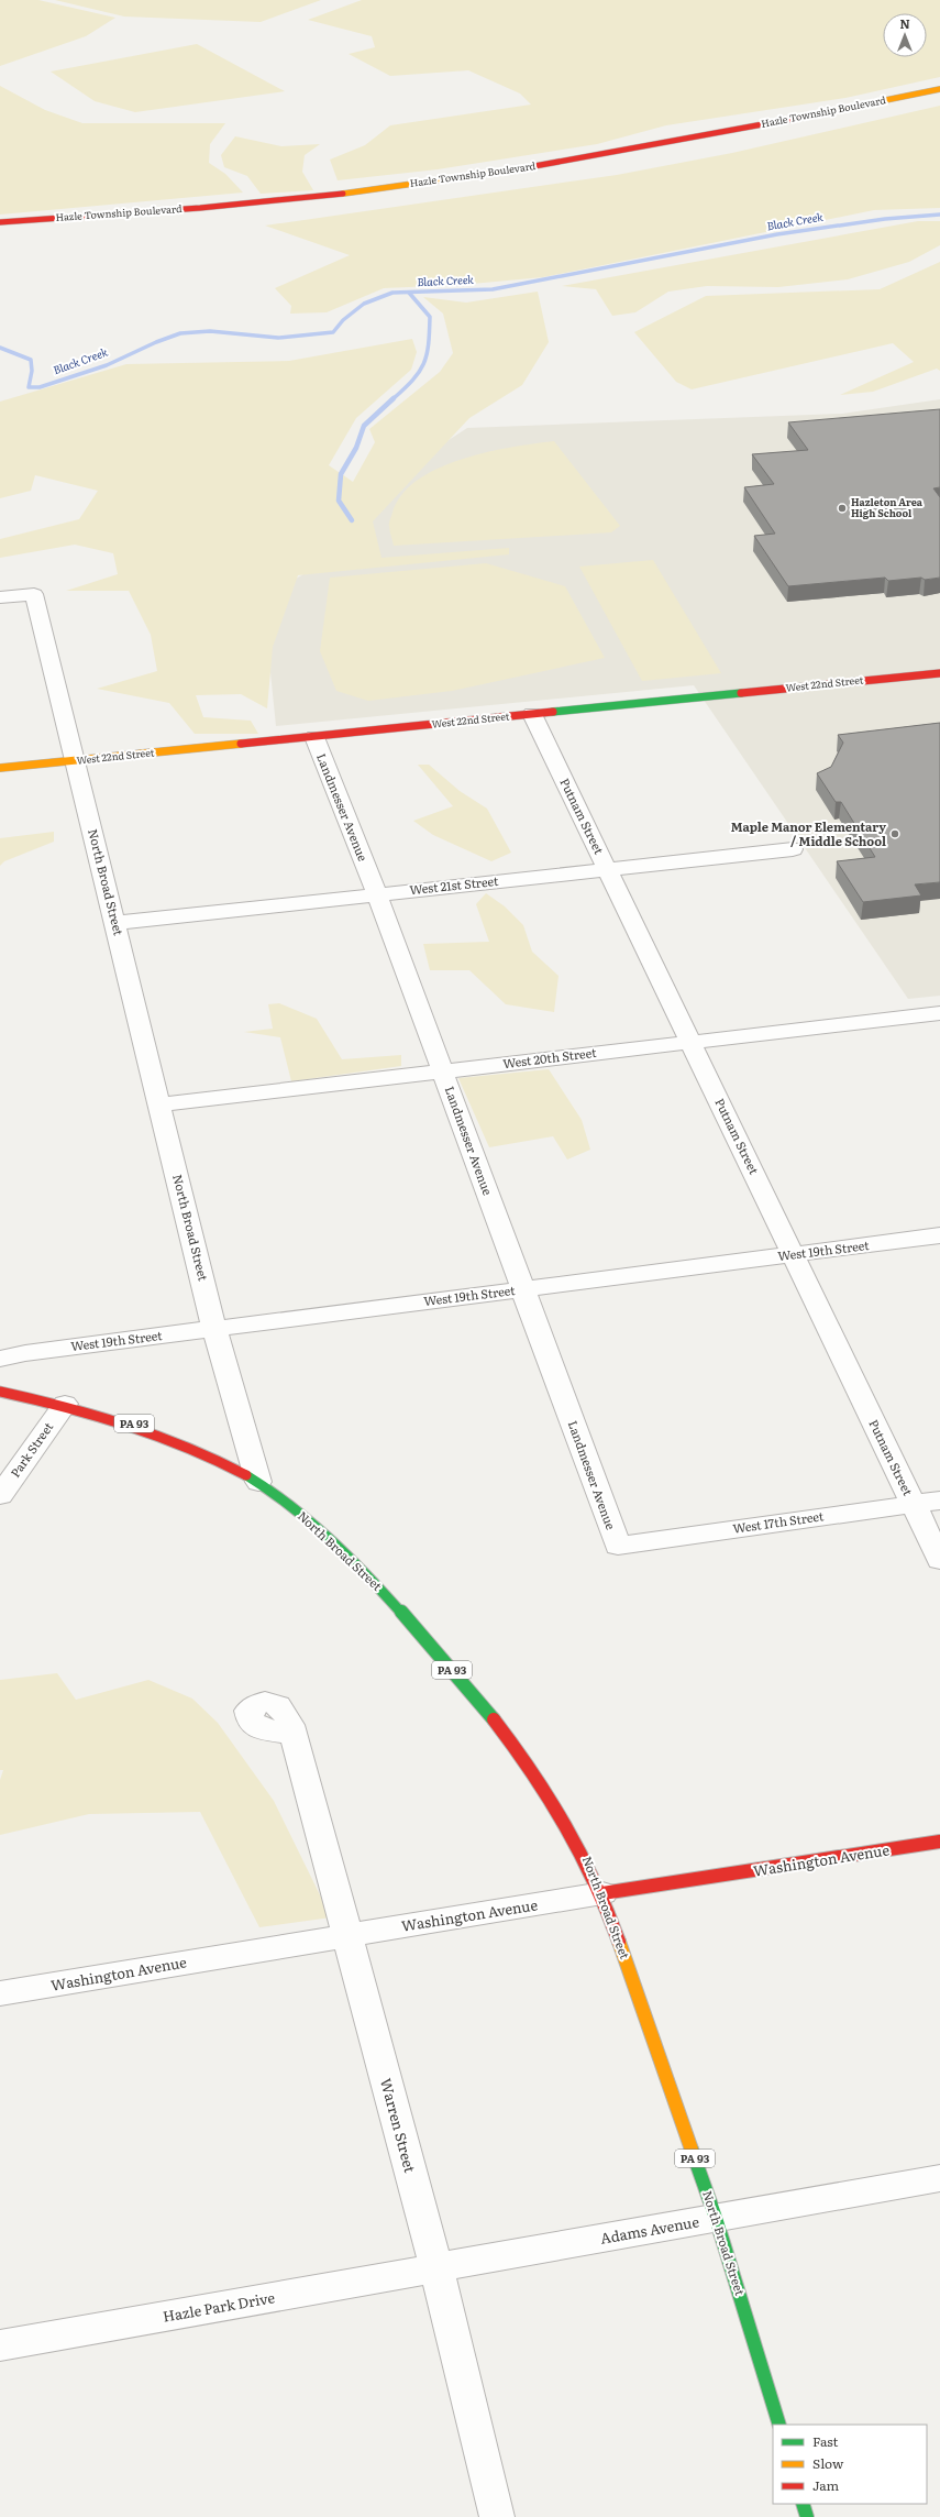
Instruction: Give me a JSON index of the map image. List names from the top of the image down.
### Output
{
  "streets": {
    "main road": [
      "Hazle Township Boulevard",
      "West 22nd Street",
      "North Broad Street",
      "PA 93",
      "Washington Avenue"
    ],
    "street": [
      "Landmesser Avenue",
      "Putnam Street",
      "West 21st Street",
      "West 20th Street",
      "West 19th Street",
      "Park Street",
      "West 17th Street",
      "Warren Street",
      "Adams Avenue",
      "Hazle Park Drive"
    ]
  },
  "crossings": [
    ["West 22nd Street", "Landmesser Avenue"],
    ["West 22nd Street", "Putnam Street"],
    ["West 22nd Street", "North Broad Street"],
    ["Landmesser Avenue", "West 21st Street"],
    ["Landmesser Avenue", "West 20th Street"],
    ["Landmesser Avenue", "West 19th Street"],
    ["Landmesser Avenue", "West 17th Street"],
    ["Putnam Street", "West 21st Street"],
    ["Putnam Street", "West 20th Street"],
    ["Putnam Street", "West 19th Street"],
    ["Putnam Street", "West 17th Street"],
    ["North Broad Street", "West 21st Street"],
    ["North Broad Street", "West 20th Street"],
    ["North Broad Street", "West 19th Street"],
    ["North Broad Street", "PA 93"],
    ["North Broad Street", "Washington Avenue"],
    ["North Broad Street", "Adams Avenue"],
    ["PA 93", "Park Street"],
    ["Washington Avenue", "Warren Street"],
    ["Warren Street", "Adams Avenue"],
    ["Warren Street", "Hazle Park Drive"],
    ["Adams Avenue", "Hazle Park Drive"]
  ],
  "water": ["Black Creek"],
  "places": ["Hazleton Area High School", "Maple Manor Elementary / Middle School"],
  "legend": ["Fast", "Slow", "Jam"],
  "north": "top"
}
